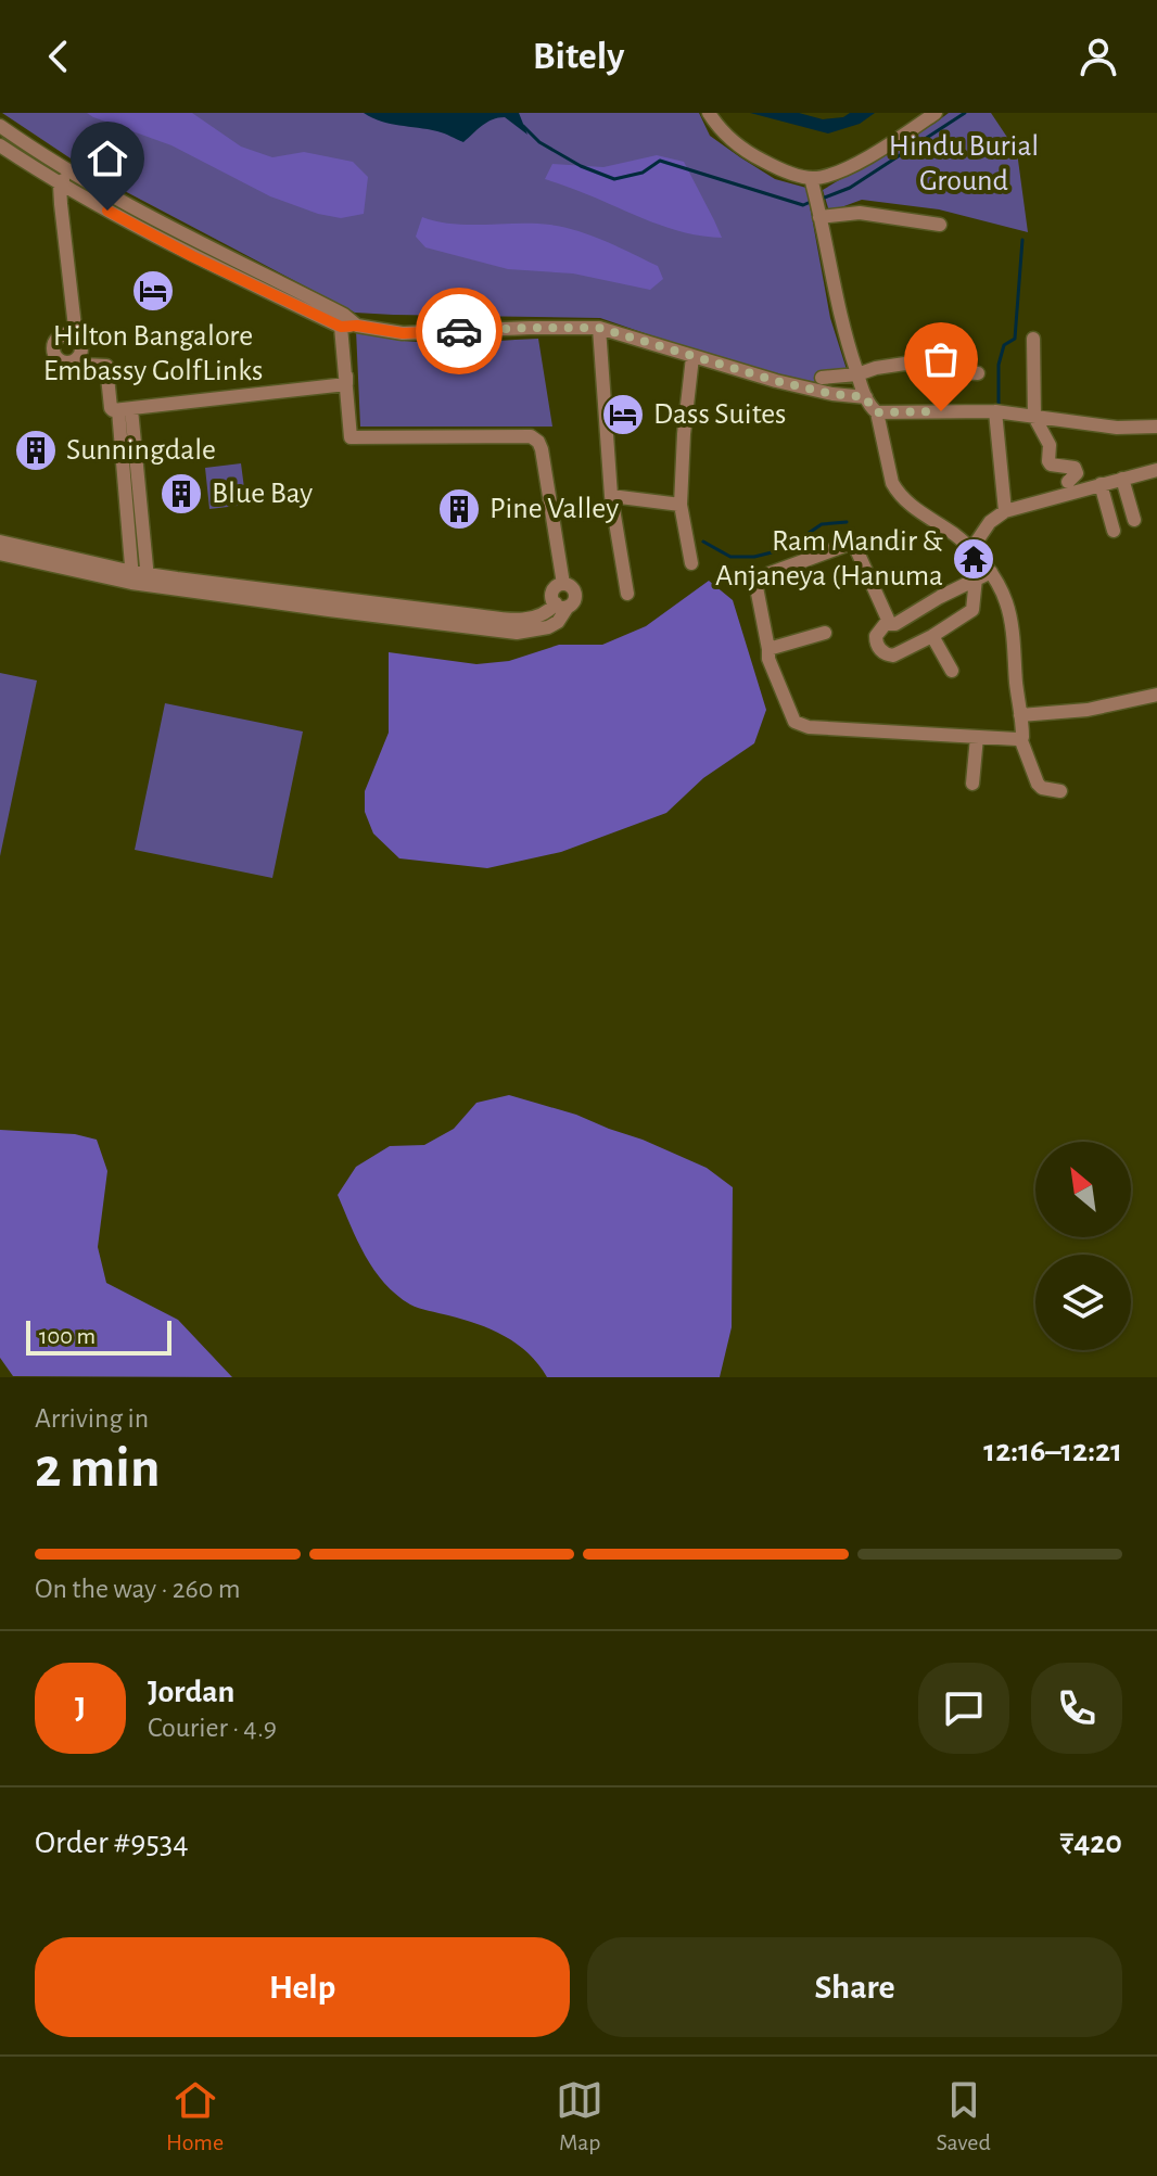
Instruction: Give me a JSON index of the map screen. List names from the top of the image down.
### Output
{
  "parks": ["Hindu Burial Ground"],
  "places": {
    "hotel": ["Hilton Bangalore Embassy GolfLinks", "Dass Suites"],
    "building": ["Sunningdale", "Blue Bay", "Pine Valley"],
    "temple": ["Ram Mandir & Anjaneya (Hanuma"]
  },
  "scale_bar": "100 m",
  "north": "top left",
  "page": {
    "header": "Bitely",
    "scale": "100 m",
    "heading": ["2 min", "Arriving in", "12:16–12:21"],
    "panel": [
      "Jordan",
      "Courier · 4.9",
      "Order #9534",
      "₹420"
    ],
    "bar": "On the way · 260 m",
    "round": "J",
    "buttons": ["Help", "Share"],
    "tabs": ["Home", "Map", "Saved"]
  }
}
